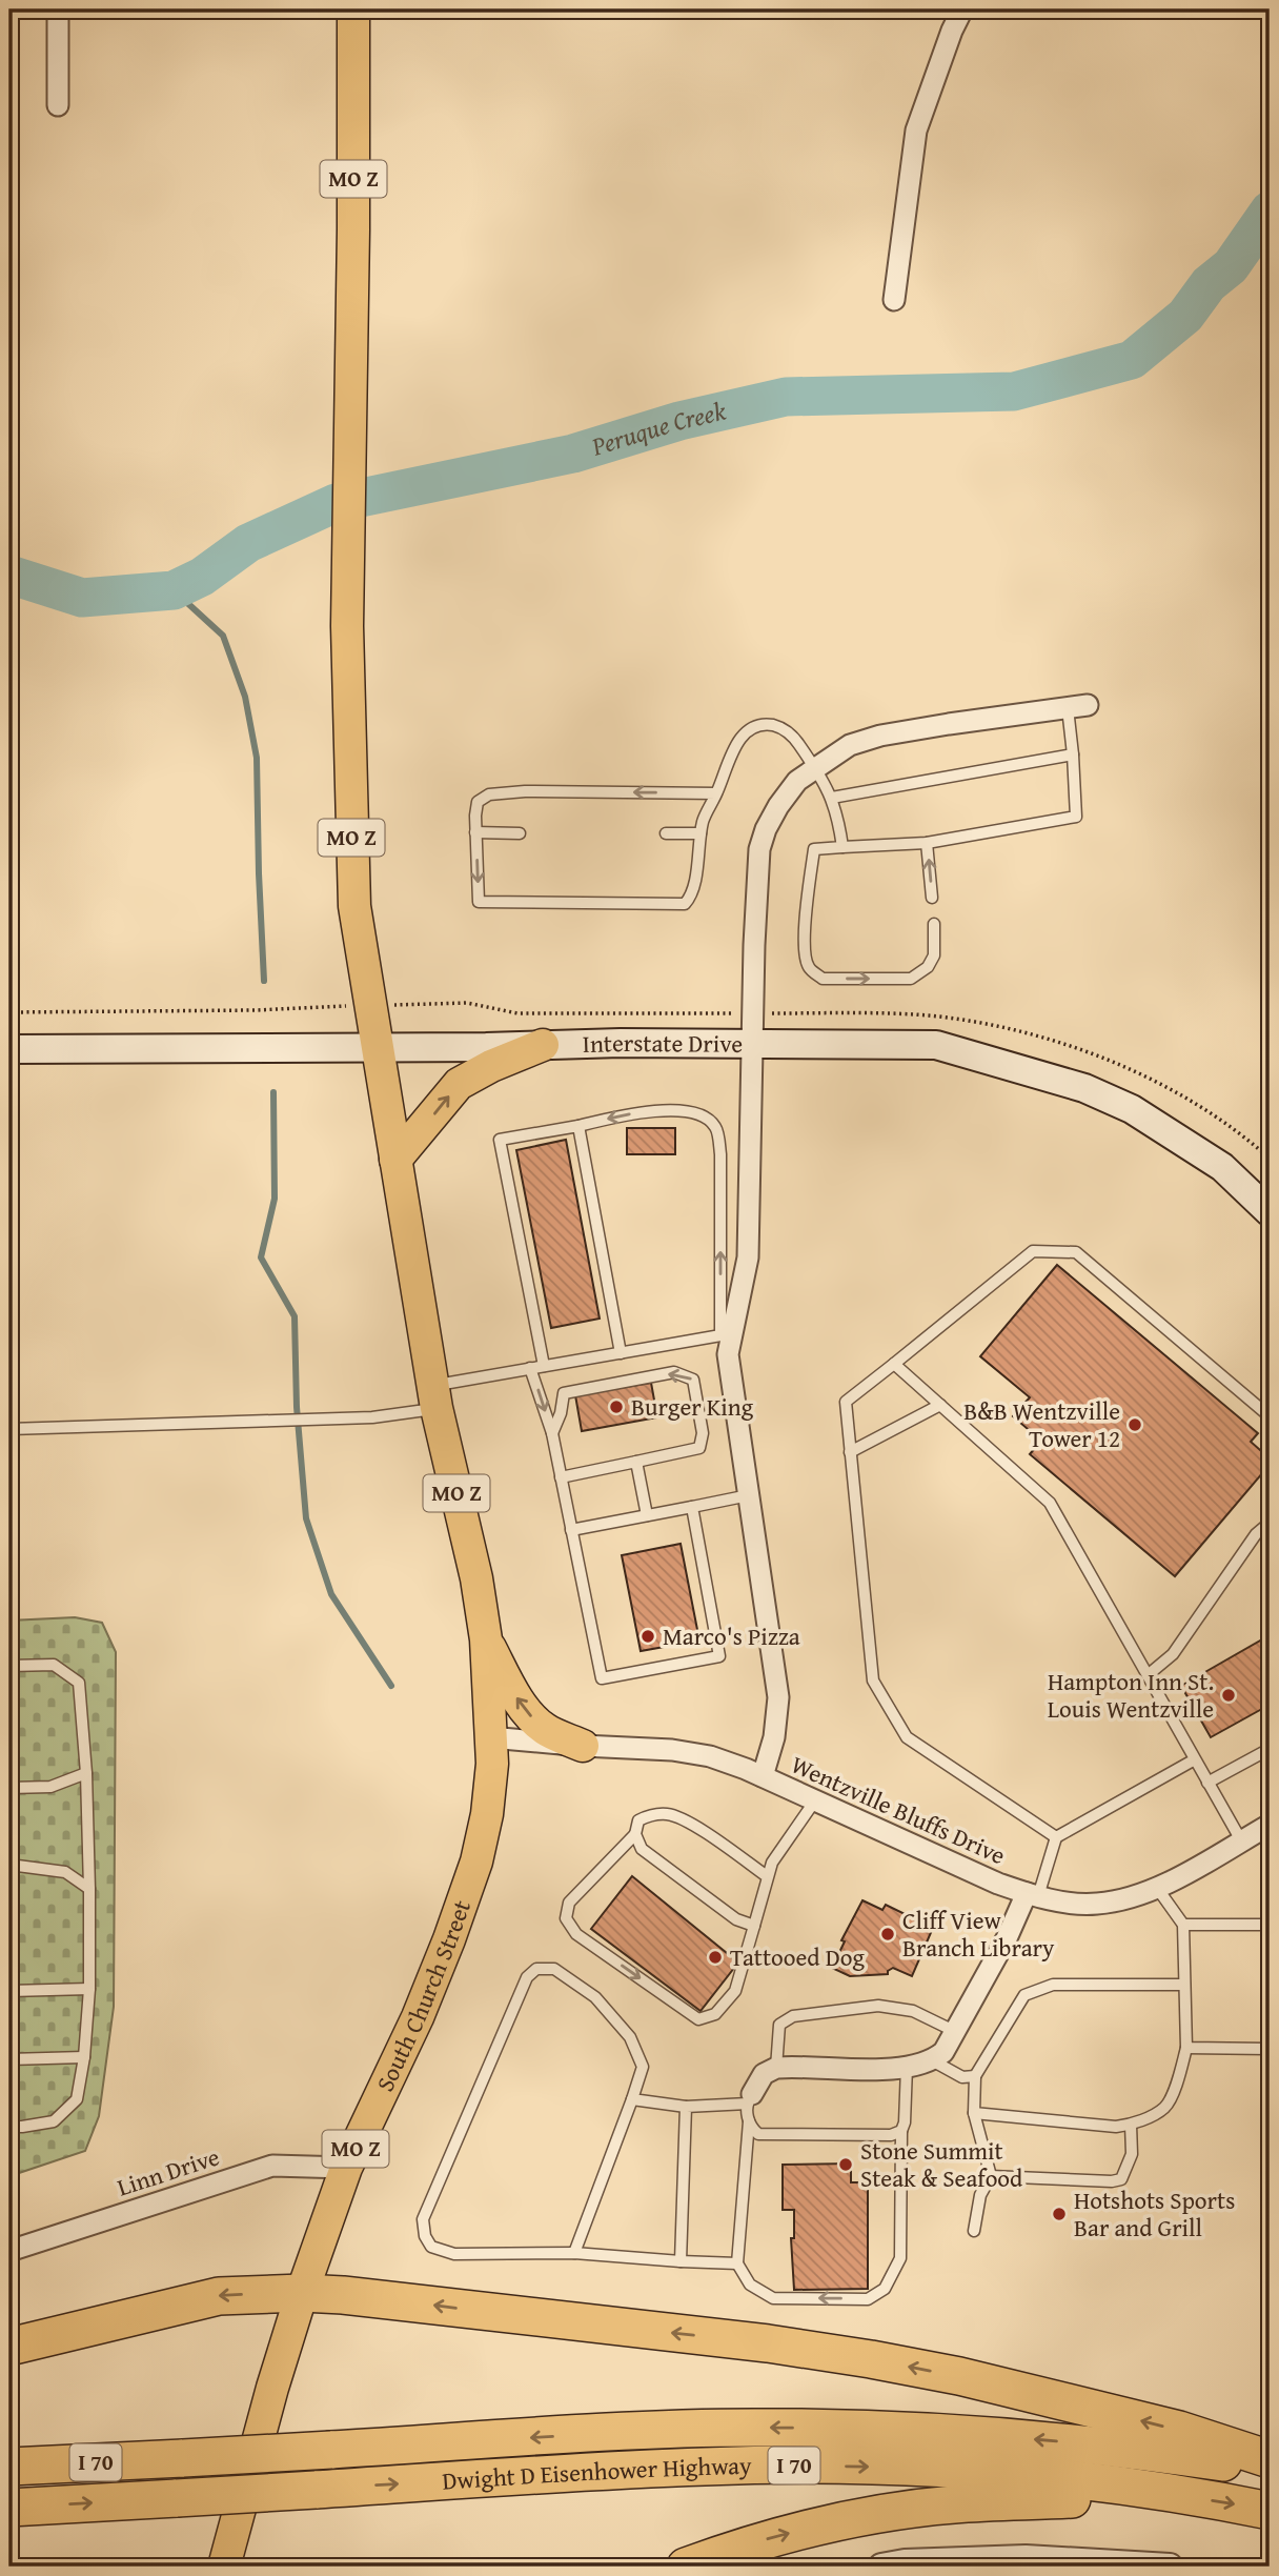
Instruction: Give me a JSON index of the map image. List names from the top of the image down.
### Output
{
  "streets": {
    "highway": ["I 70", "Dwight D Eisenhower Highway"],
    "main road": ["MO Z", "Interstate Drive", "South Church Street"],
    "street": ["Wentzville Bluffs Drive", "Linn Drive"]
  },
  "crossings": [
    ["MO Z", "Interstate Drive"],
    ["MO Z", "South Church Street"],
    ["Wentzville Bluffs Drive", "South Church Street"],
    ["South Church Street", "Linn Drive"]
  ],
  "water": ["Peruque Creek"],
  "places": [
    "Burger King",
    "B&B Wentzville Tower 12",
    "Marco's Pizza",
    "Hampton Inn St. Louis Wentzville",
    "Cliff View Branch Library",
    "Tattooed Dog",
    "Stone Summit Steak & Seafood",
    "Hotshots Sports Bar and Grill"
  ]
}
